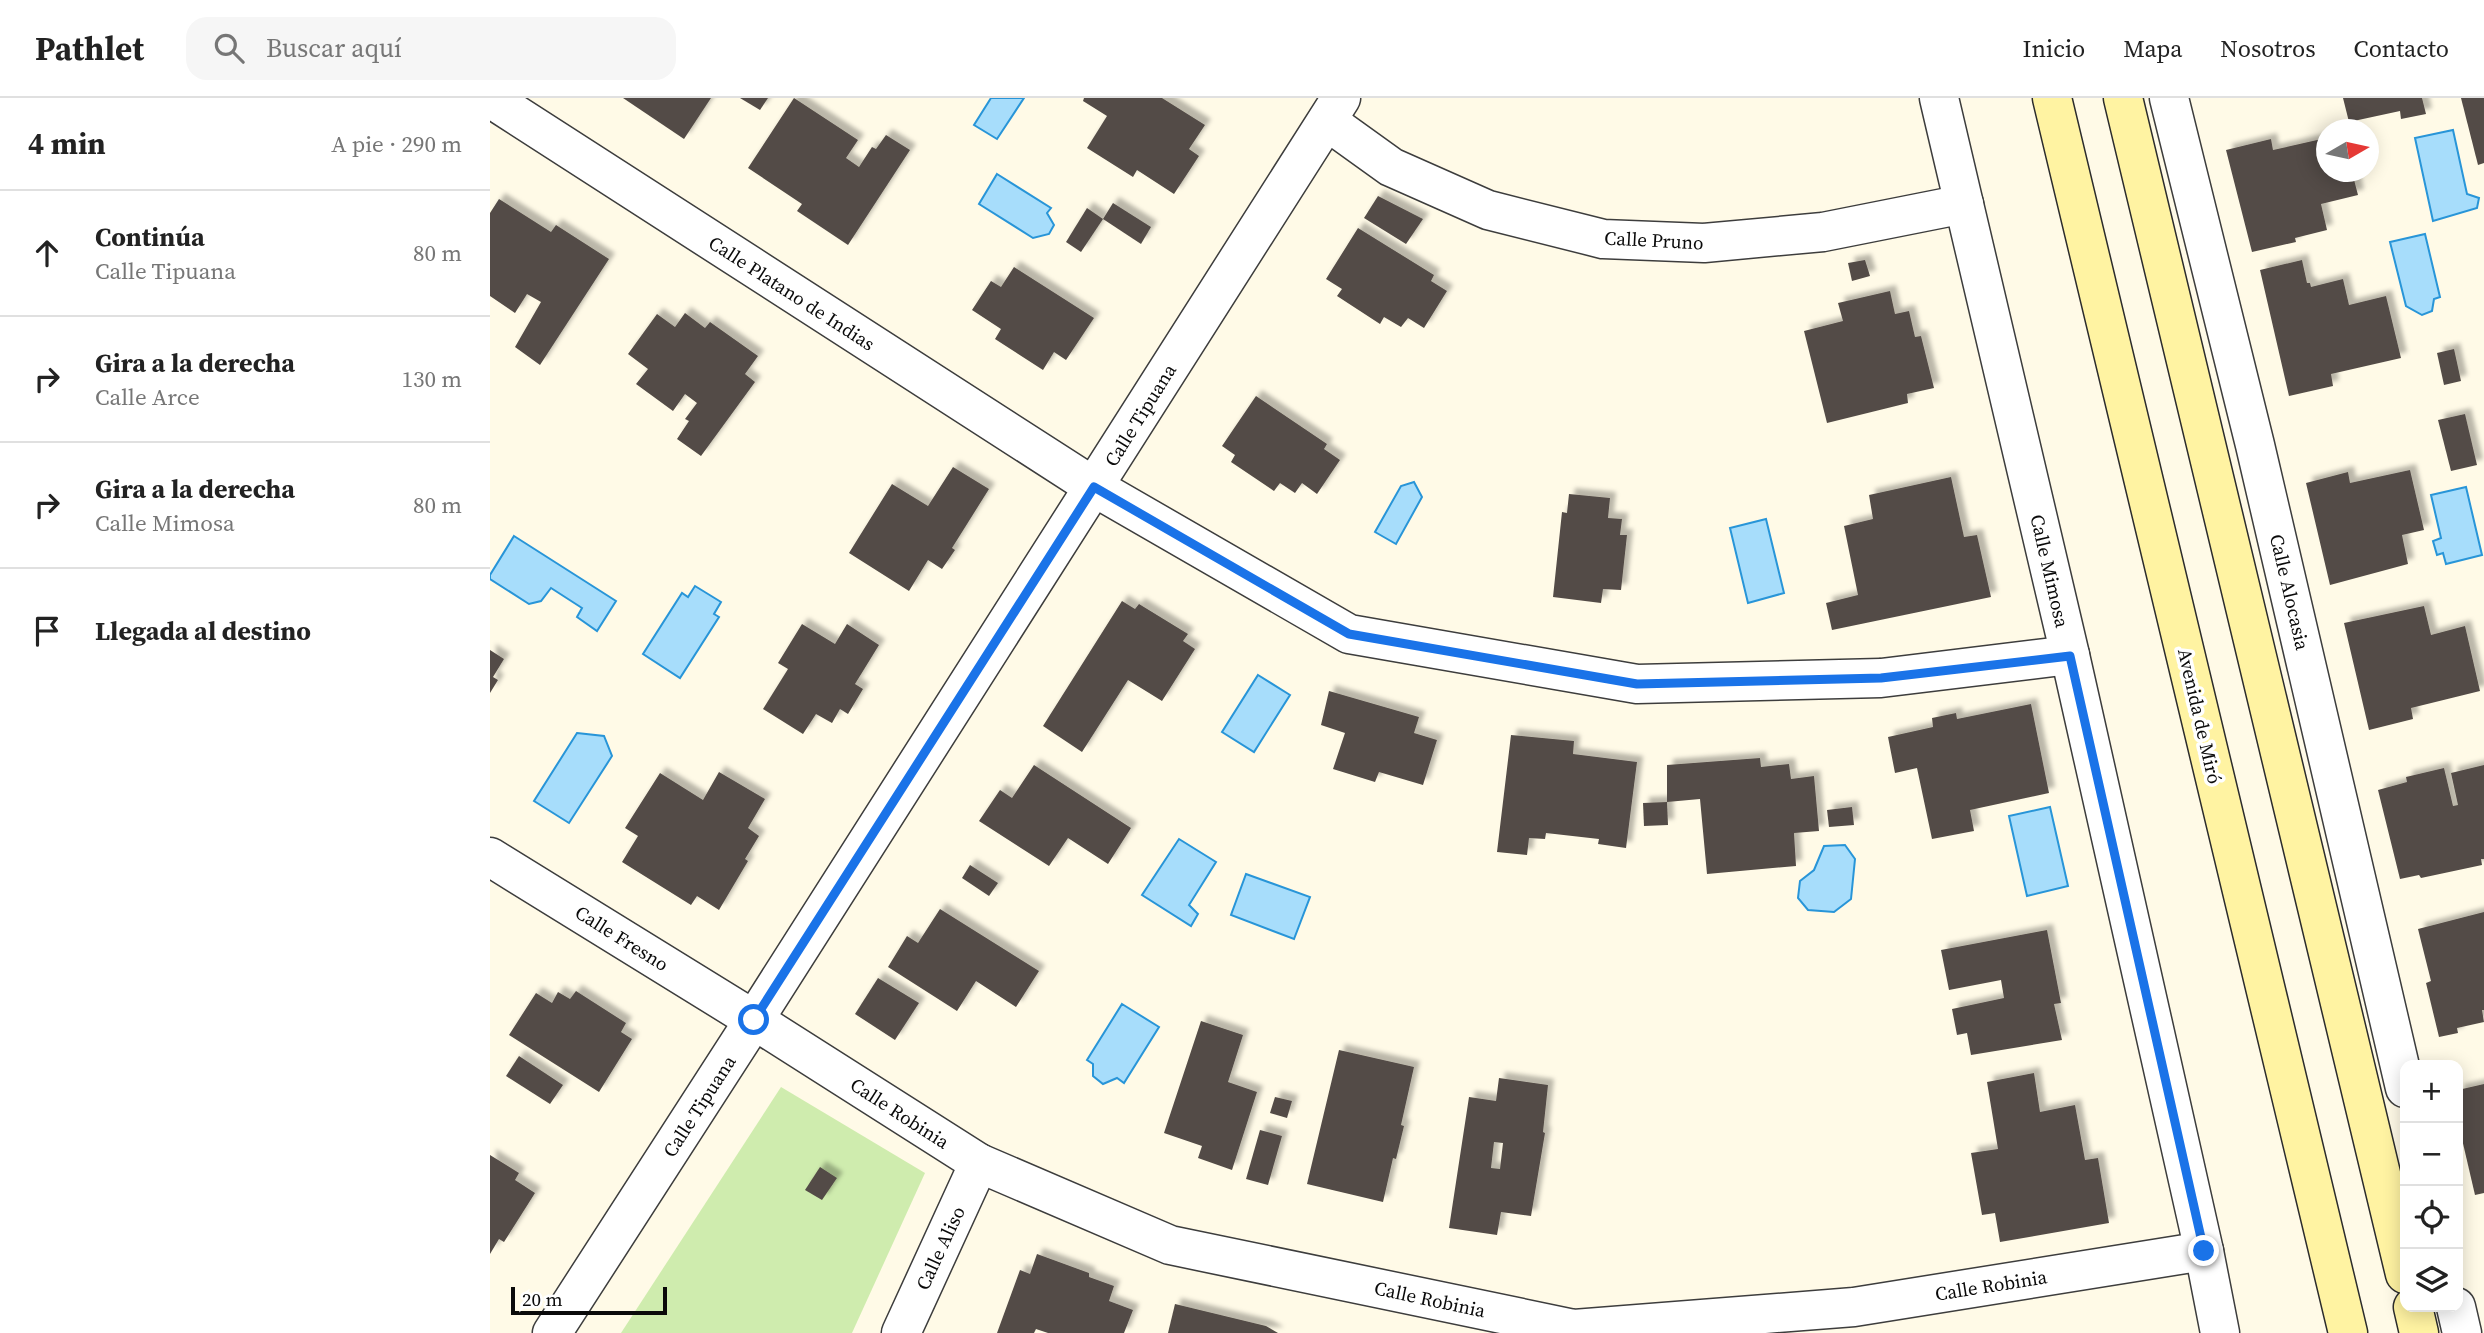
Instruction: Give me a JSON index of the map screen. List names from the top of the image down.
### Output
{
  "streets": {
    "main road": ["Avenida de Miró"],
    "street": [
      "Calle Pruno",
      "Calle Platano de Indias",
      "Calle Tipuana",
      "Calle Mimosa",
      "Calle Alocasia",
      "Calle Fresno",
      "Calle Robinia",
      "Calle Aliso"
    ]
  },
  "crossings": [
    ["Calle Pruno", "Calle Tipuana"],
    ["Calle Pruno", "Calle Mimosa"],
    ["Calle Platano de Indias", "Calle Tipuana"],
    ["Calle Platano de Indias", "Calle Mimosa"],
    ["Calle Tipuana", "Calle Fresno"],
    ["Calle Tipuana", "Calle Robinia"],
    ["Calle Mimosa", "Calle Robinia"],
    ["Calle Fresno", "Calle Robinia"],
    ["Calle Robinia", "Calle Aliso"]
  ],
  "scale_bar": "20 m",
  "north": "right",
  "page": {
    "header": "Pathlet",
    "search": "Buscar aquí",
    "nav": [
      "Inicio",
      "Mapa",
      "Nosotros",
      "Contacto"
    ],
    "heading": ["4 min", "A pie · 290 m"],
    "list": [
      ["Continúa", "Calle Tipuana", "80 m"],
      ["Gira a la derecha", "Calle Arce", "130 m"],
      ["Gira a la derecha", "Calle Mimosa", "80 m"],
      "Llegada al destino"
    ],
    "map_buttons": ["+", "−"],
    "scale": "20 m"
  }
}
